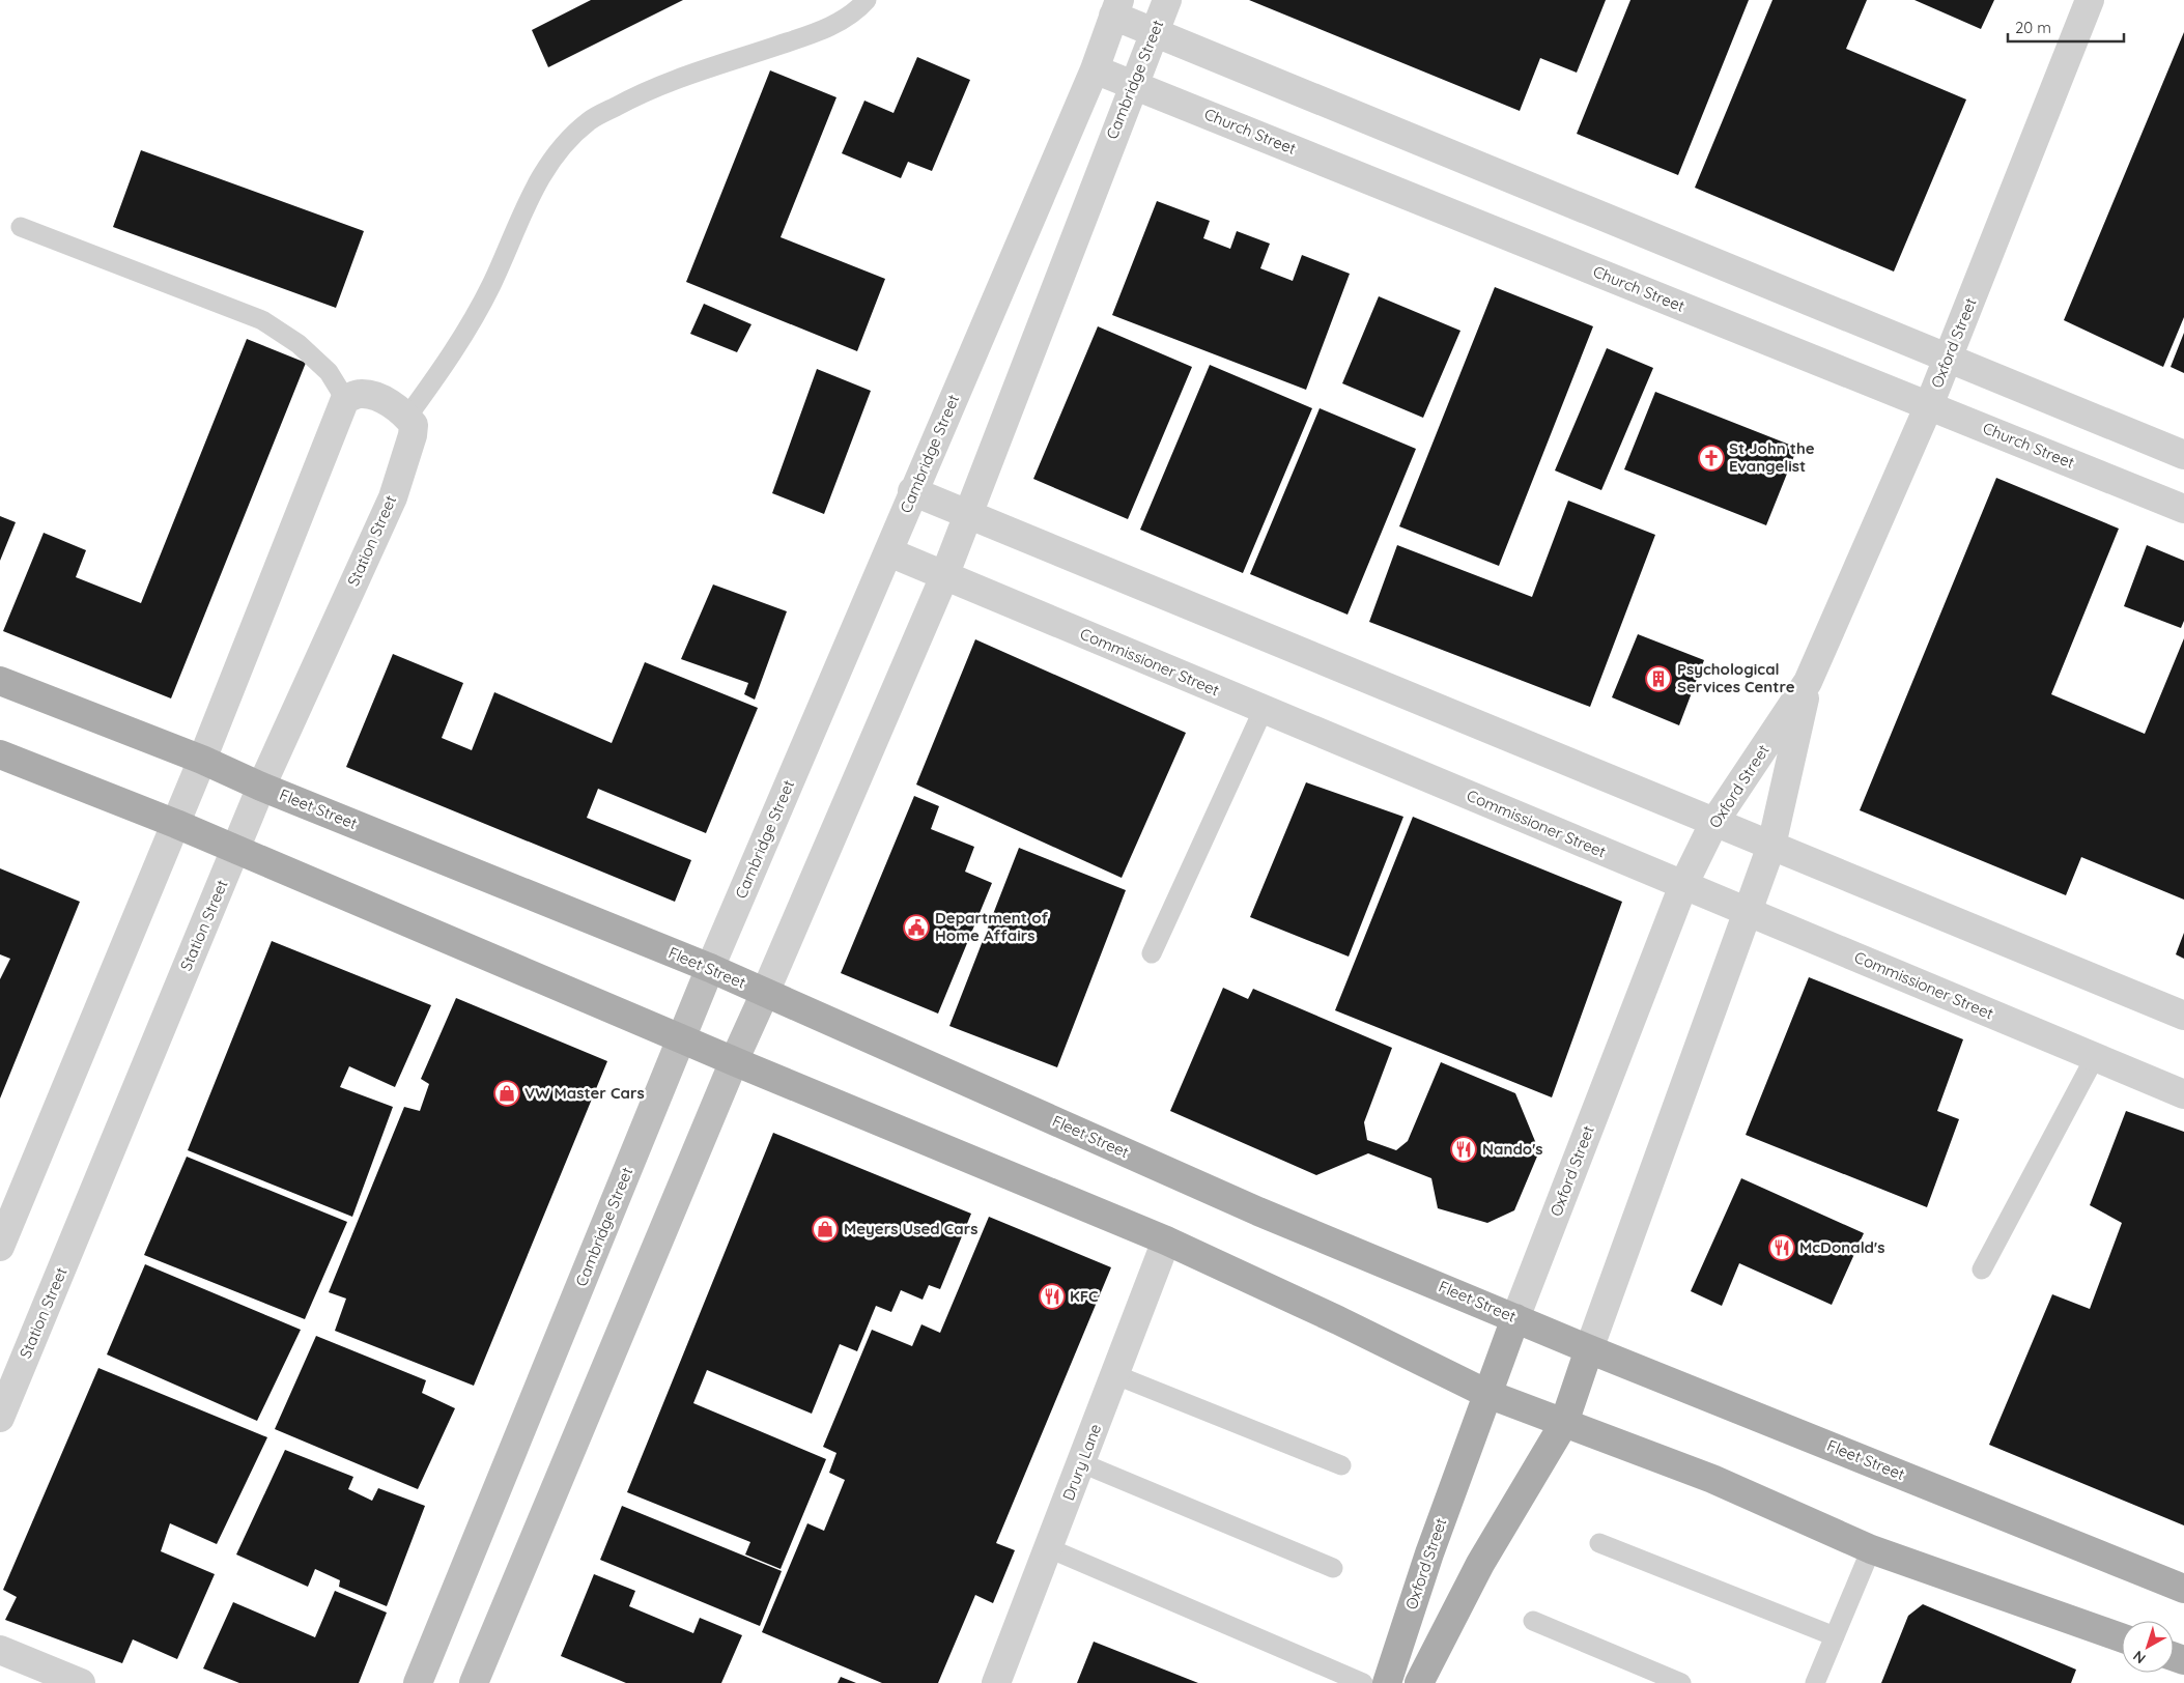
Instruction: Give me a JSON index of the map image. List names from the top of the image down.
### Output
{
  "streets": {
    "main road": ["Oxford Street", "Fleet Street"],
    "street": [
      "Cambridge Street",
      "Church Street",
      "Station Street",
      "Commissioner Street",
      "Drury Lane"
    ]
  },
  "crossings": [
    ["Cambridge Street", "Church Street"],
    ["Cambridge Street", "Commissioner Street"],
    ["Cambridge Street", "Fleet Street"],
    ["Church Street", "Oxford Street"],
    ["Oxford Street", "Commissioner Street"],
    ["Oxford Street", "Fleet Street"],
    ["Station Street", "Fleet Street"]
  ],
  "places": {
    "church": ["St John the Evangelist"],
    "building": ["Psychological Services Centre"],
    "public building": ["Department of Home Affairs"],
    "shop": ["VW Master Cars", "Meyers Used Cars"],
    "restaurant": ["Nando's", "McDonald's", "KFC"]
  },
  "scale_bar": "20 m",
  "north": "bottom left"
}
